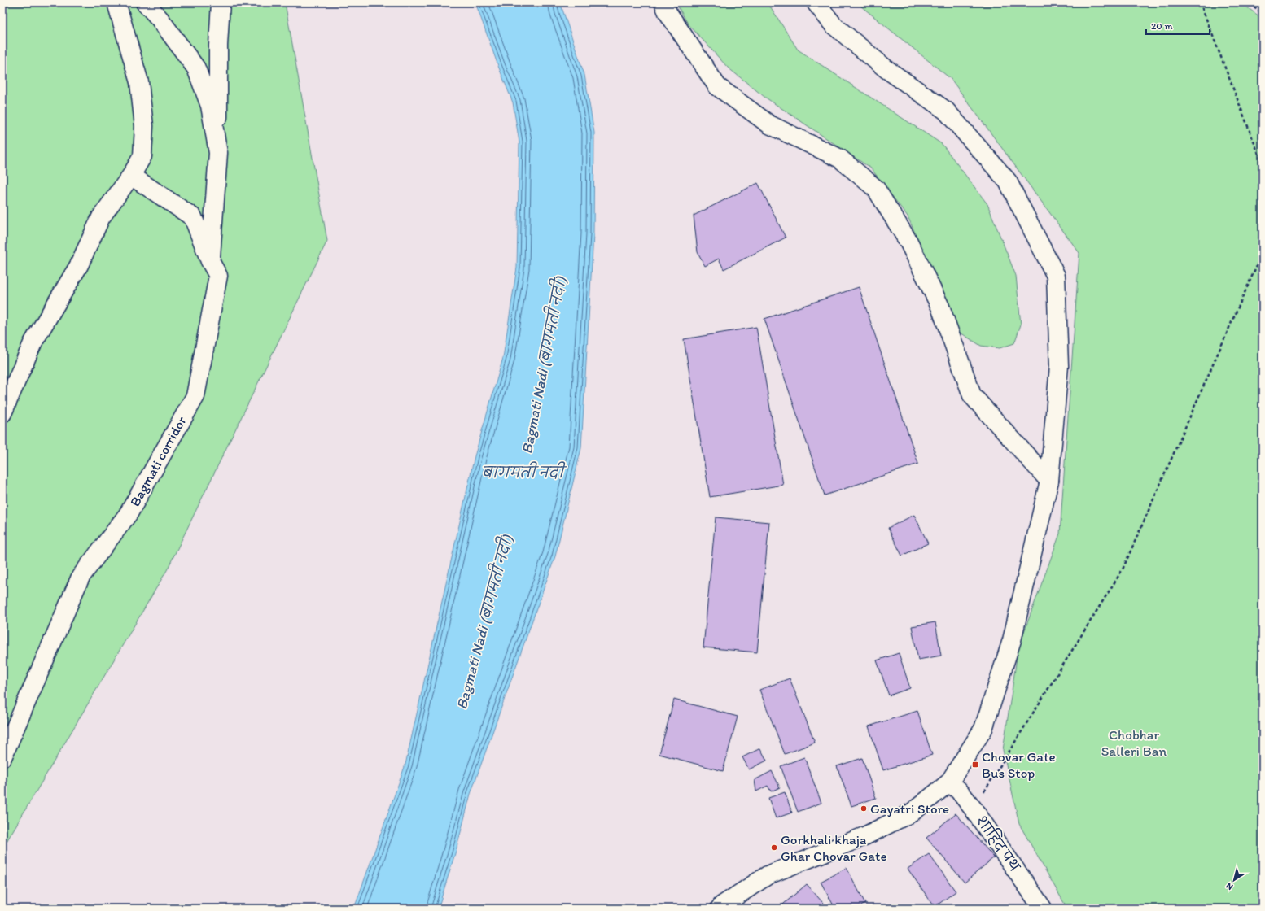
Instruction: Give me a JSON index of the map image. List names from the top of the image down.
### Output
{
  "streets": {
    "street": ["Bagmati corridor", "शाहिद पथ"]
  },
  "water": ["Bagmati Nadi (बागमती नदी)", "बागमती नदी"],
  "parks": ["Chobhar Salleri Ban"],
  "places": {
    "transit": ["Chovar Gate Bus Stop"],
    "other": ["Gayatri Store", "Gorkhali khaja Ghar Chovar Gate"]
  },
  "scale_bar": "20 m",
  "north": "bottom left"
}
